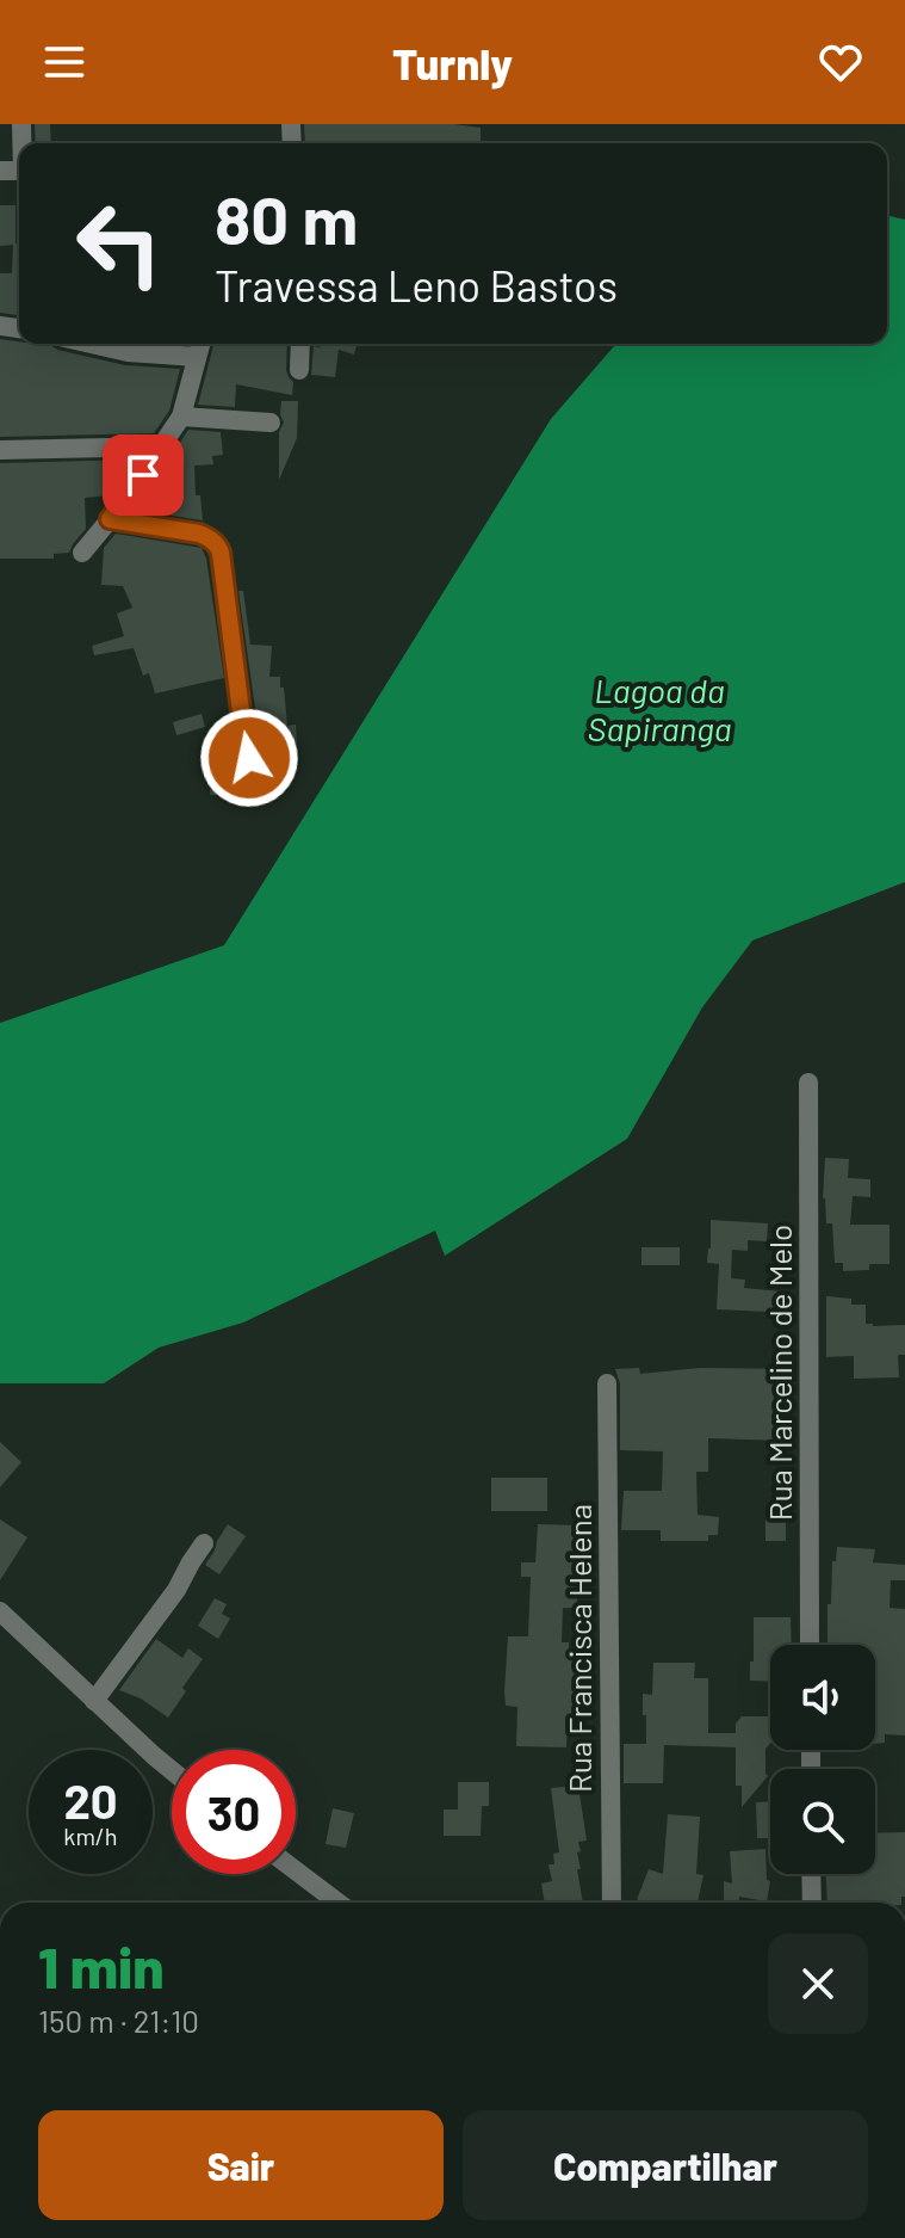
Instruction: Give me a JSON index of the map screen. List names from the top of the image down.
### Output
{
  "streets": {
    "street": ["Rua Marcelino de Melo", "Rua Francisca Helena"]
  },
  "water": ["Lagoa da Sapiranga"],
  "page": {
    "header": "Turnly",
    "turn": ["80 m", "Travessa Leno Bastos"],
    "speed": "20 km/h",
    "limit": "30",
    "heading": ["1 min", "150 m · 21:10"],
    "buttons": ["Sair", "Compartilhar"]
  }
}
